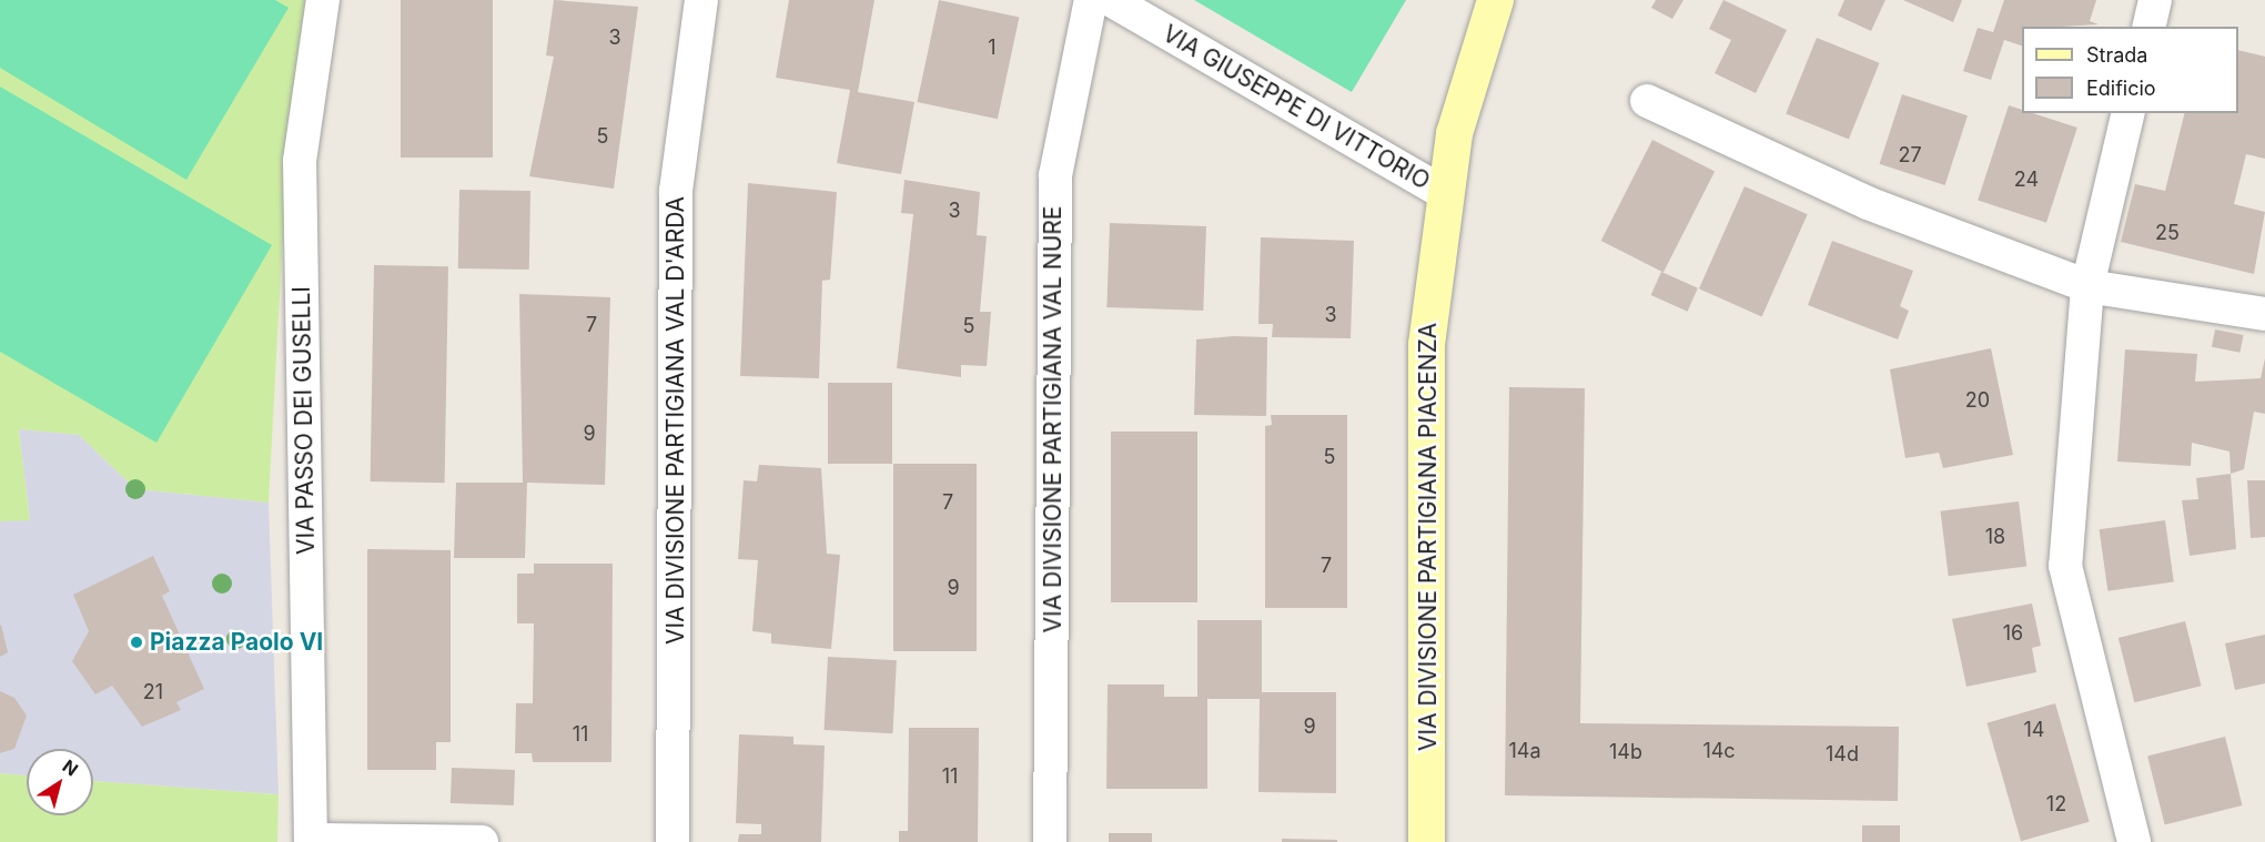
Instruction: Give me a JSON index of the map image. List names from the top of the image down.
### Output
{
  "streets": {
    "street": [
      "VIA GIUSEPPE DI VITTORIO",
      "VIA DIVISIONE PARTIGIANA VAL NURE",
      "VIA PASSO DEI GUSELLI",
      "VIA DIVISIONE PARTIGIANA VAL D'ARDA",
      "VIA DIVISIONE PARTIGIANA PIACENZA"
    ]
  },
  "crossings": [
    ["VIA GIUSEPPE DI VITTORIO", "VIA DIVISIONE PARTIGIANA PIACENZA"]
  ],
  "places": ["Piazza Paolo VI"],
  "house_numbers": [
    "3",
    "1",
    "5",
    "27",
    "24",
    "3",
    "25",
    "3",
    "7",
    "5",
    "20",
    "9",
    "5",
    "7",
    "18",
    "7",
    "9",
    "16",
    "21",
    "9",
    "14",
    "11",
    "14a",
    "14c",
    "14b",
    "14d",
    "11",
    "12"
  ],
  "legend": ["Strada", "Edificio"],
  "north": "top right"
}
